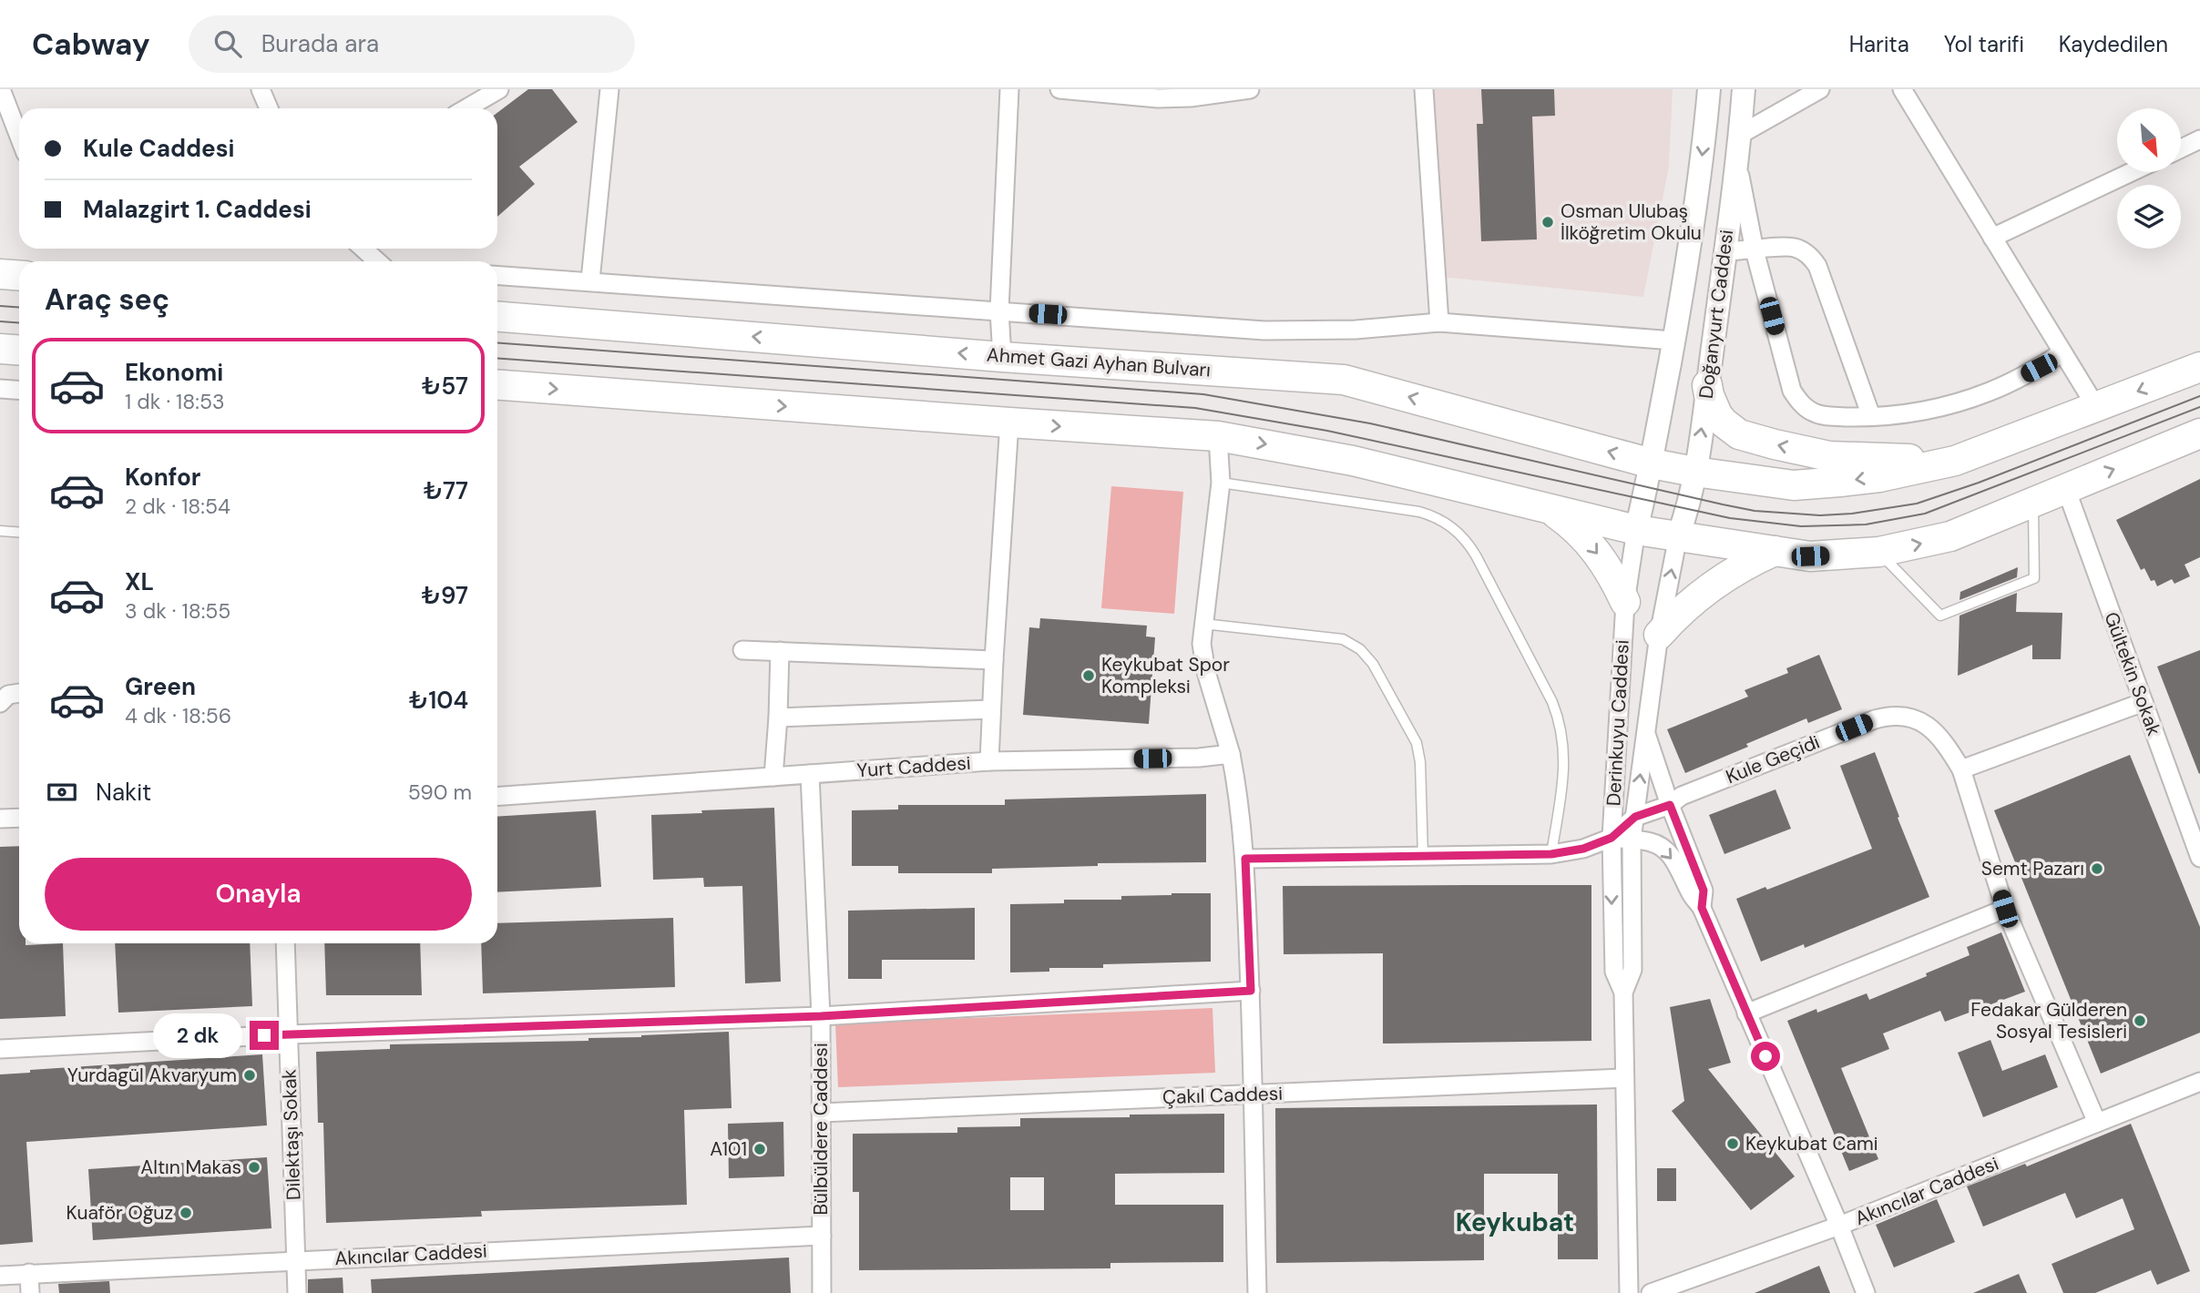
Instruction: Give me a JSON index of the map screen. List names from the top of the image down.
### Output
{
  "streets": {
    "main road": ["Ahmet Gazi Ayhan Bulvarı"],
    "street": [
      "Doğanyurt Caddesi",
      "Gültekin Sokak",
      "Derinkuyu Caddesi",
      "Kule Geçidi",
      "Yurt Caddesi",
      "Çakıl Caddesi",
      "Bülbüldere Caddesi",
      "Dilektaşı Sokak",
      "Akıncılar Caddesi"
    ]
  },
  "crossings": [
    ["Doğanyurt Caddesi", "Ahmet Gazi Ayhan Bulvarı"],
    ["Doğanyurt Caddesi", "Derinkuyu Caddesi"],
    ["Derinkuyu Caddesi", "Kule Geçidi"],
    ["Derinkuyu Caddesi", "Çakıl Caddesi"],
    ["Yurt Caddesi", "Bülbüldere Caddesi"],
    ["Çakıl Caddesi", "Bülbüldere Caddesi"],
    ["Bülbüldere Caddesi", "Akıncılar Caddesi"],
    ["Dilektaşı Sokak", "Akıncılar Caddesi"]
  ],
  "districts": ["Keykubat"],
  "places": [
    "Osman Ulubaş İlköğretim Okulu",
    "Keykubat Spor Kompleksi",
    "Semt Pazarı",
    "Fedakar Gülderen Sosyal Tesisleri",
    "Yurdagül Akvaryum",
    "Keykubat Cami",
    "A101",
    "Altın Makas",
    "Kuaför Oğuz"
  ],
  "north": "bottom right",
  "page": {
    "header": "Cabway",
    "search": "Burada ara",
    "nav": ["Harita", "Yol tarifi", "Kaydedilen"],
    "banner": ["Kule Caddesi", "Malazgirt 1. Caddesi"],
    "heading": "Araç seç",
    "list": [
      {
        "name": "Ekonomi",
        "note": "1 dk · 18:53",
        "value": "₺57"
      },
      {
        "name": "Konfor",
        "note": "2 dk · 18:54",
        "value": "₺77"
      },
      {
        "name": "XL",
        "note": "3 dk · 18:55",
        "value": "₺97"
      },
      {
        "name": "Green",
        "note": "4 dk · 18:56",
        "value": "₺104"
      }
    ],
    "pay": ["Nakit", "590 m"],
    "buttons": "Onayla",
    "bubble": "2 dk"
  }
}
